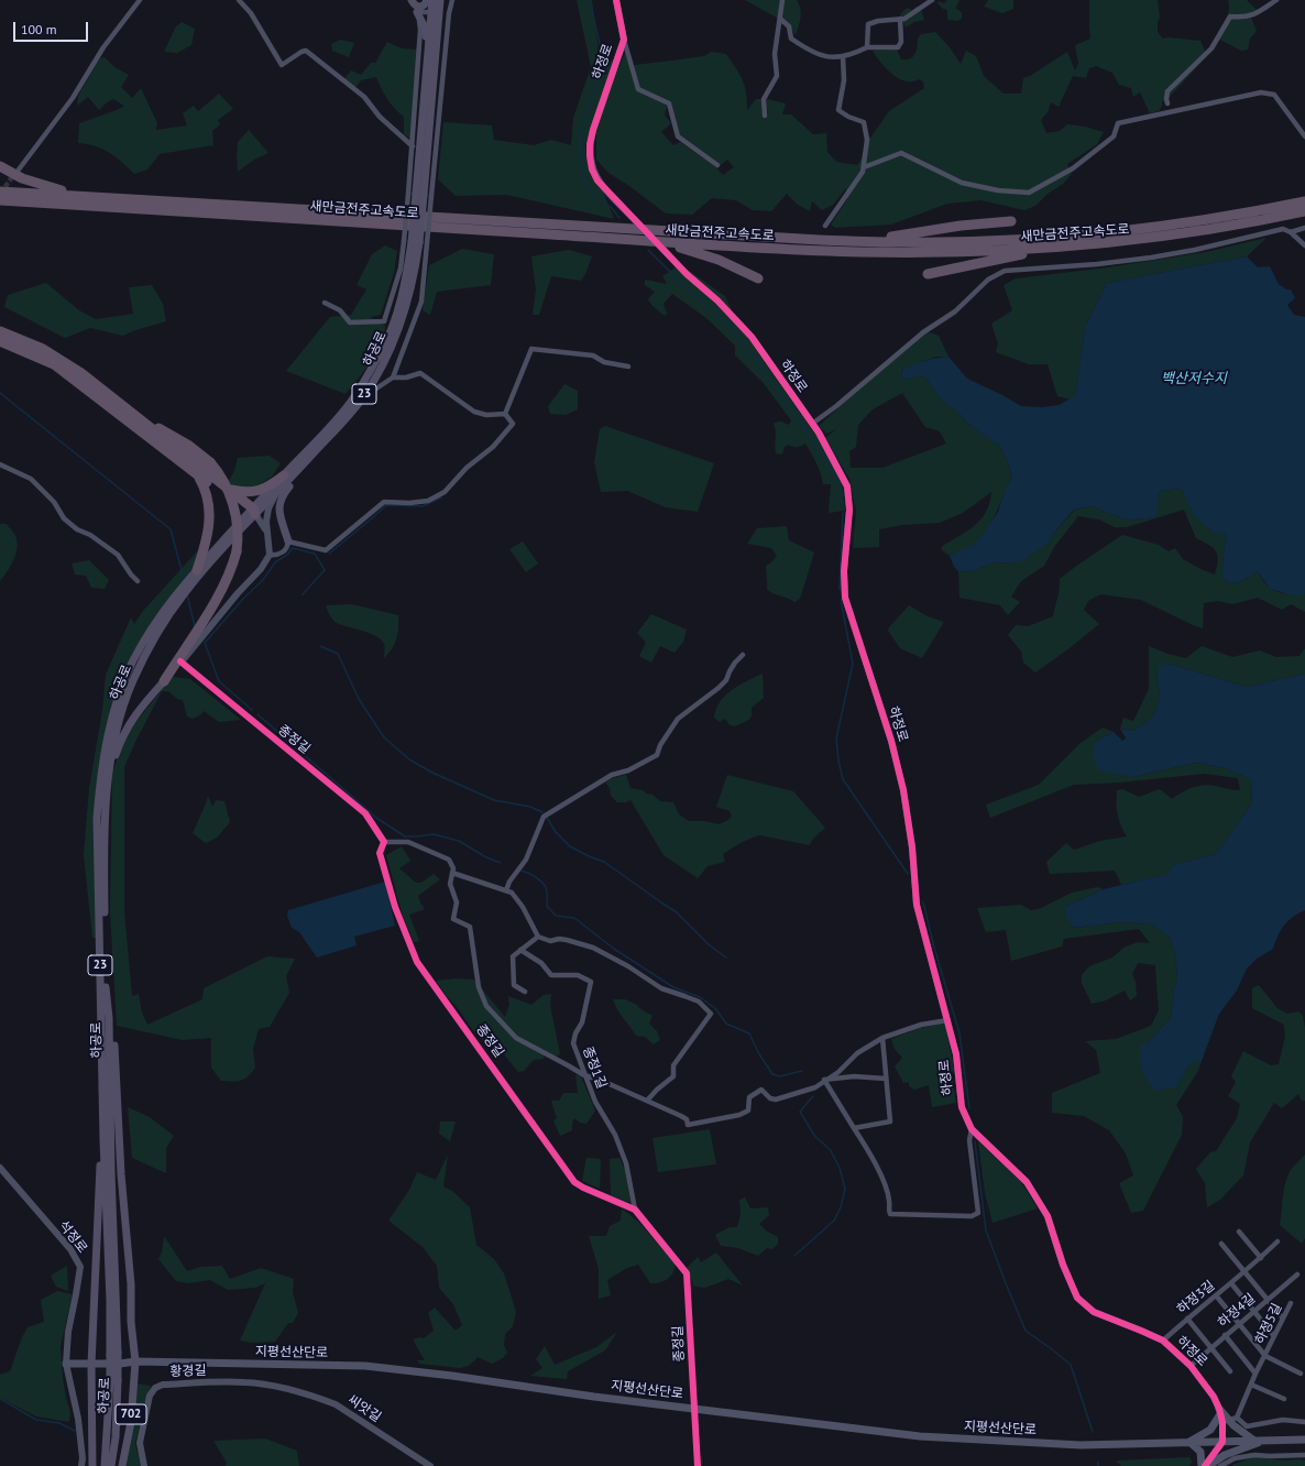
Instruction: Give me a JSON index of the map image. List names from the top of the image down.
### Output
{
  "streets": {
    "highway": ["새만금전주고속도로"],
    "main road": [
      "하공로",
      "23",
      "지평선산단로",
      "702"
    ],
    "street": [
      "하정로",
      "종정길",
      "종정1길",
      "석정로",
      "하정3길",
      "하정4길",
      "하정5길",
      "황경길",
      "씨앗길"
    ]
  },
  "crossings": [
    ["하정로", "하정3길"],
    ["하정로", "하정4길"],
    ["하정로", "하정5길"],
    ["종정길", "종정1길"],
    ["종정길", "지평선산단로"],
    ["석정로", "지평선산단로"],
    ["지평선산단로", "702"],
    ["황경길", "씨앗길"]
  ],
  "water": ["백산저수지"],
  "scale_bar": "100 m"
}
